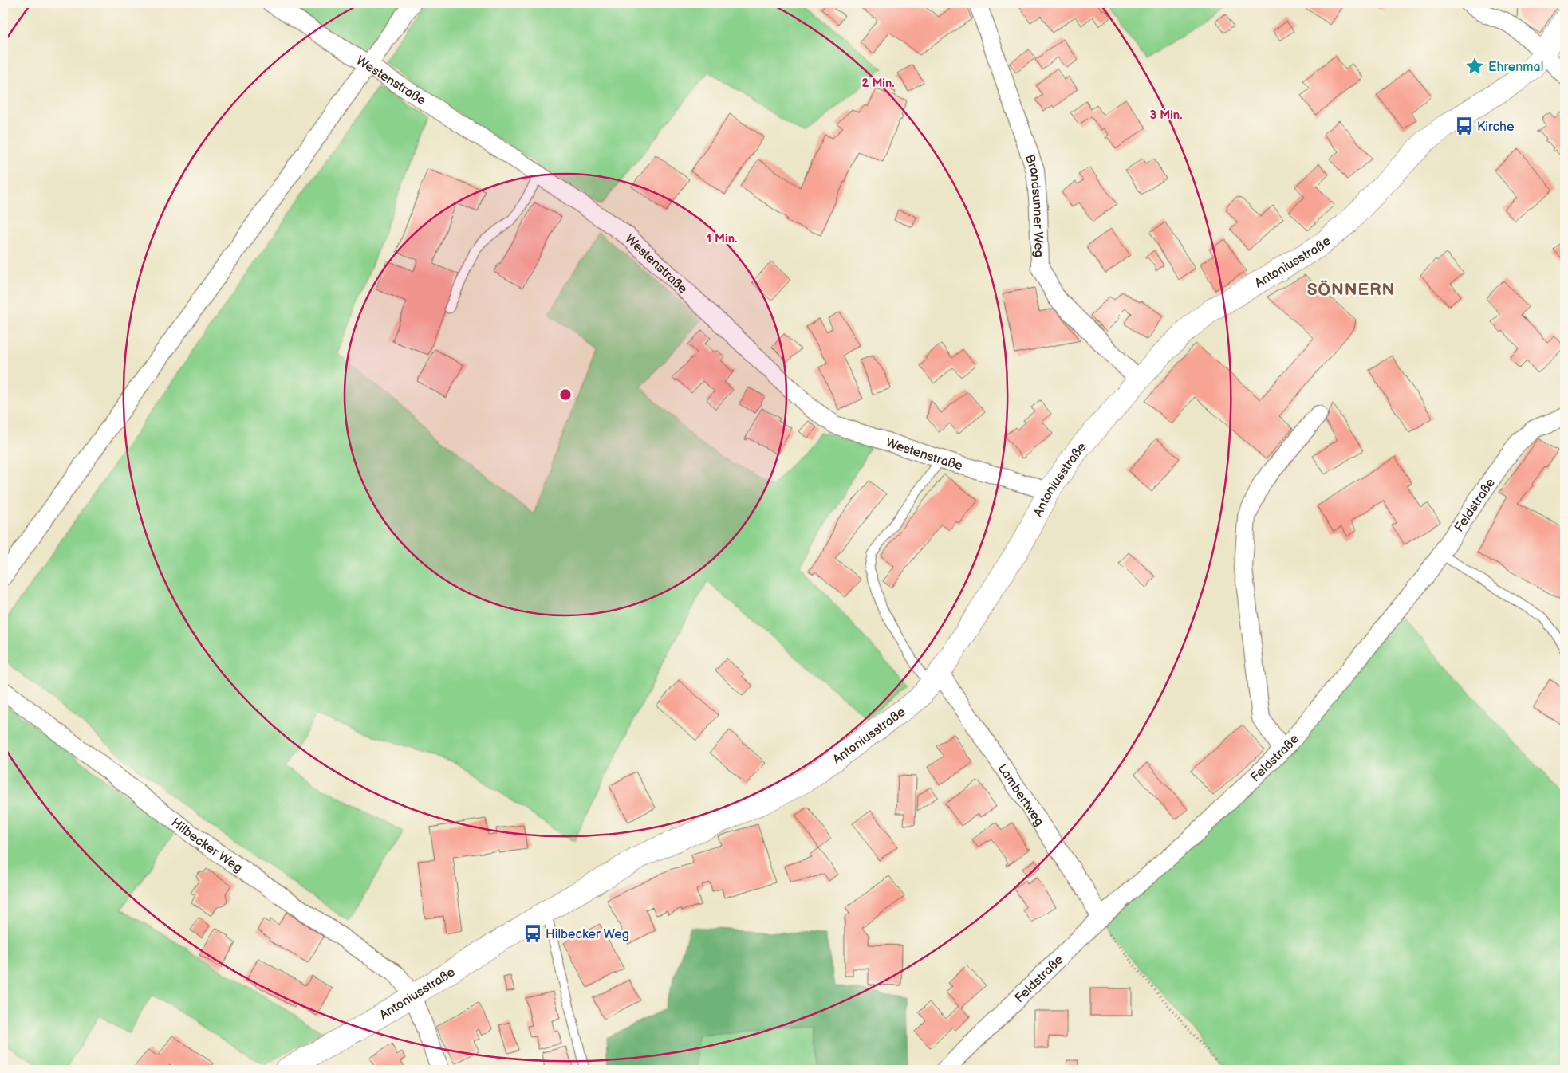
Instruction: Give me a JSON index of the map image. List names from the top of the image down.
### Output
{
  "streets": {
    "street": [
      "Westenstraße",
      "Brandsunner Weg",
      "Antoniusstraße",
      "Feldstraße",
      "Lambertweg",
      "Hilbecker Weg"
    ]
  },
  "crossings": [
    ["Westenstraße", "Antoniusstraße"],
    ["Brandsunner Weg", "Antoniusstraße"],
    ["Antoniusstraße", "Lambertweg"],
    ["Antoniusstraße", "Hilbecker Weg"],
    ["Feldstraße", "Lambertweg"]
  ],
  "districts": ["SÖNNERN"],
  "places": {
    "place": ["Ehrenmal"],
    "bus stop": ["Kirche", "Hilbecker Weg"]
  },
  "rings": ["2 Min.", "3 Min.", "1 Min."]
}
